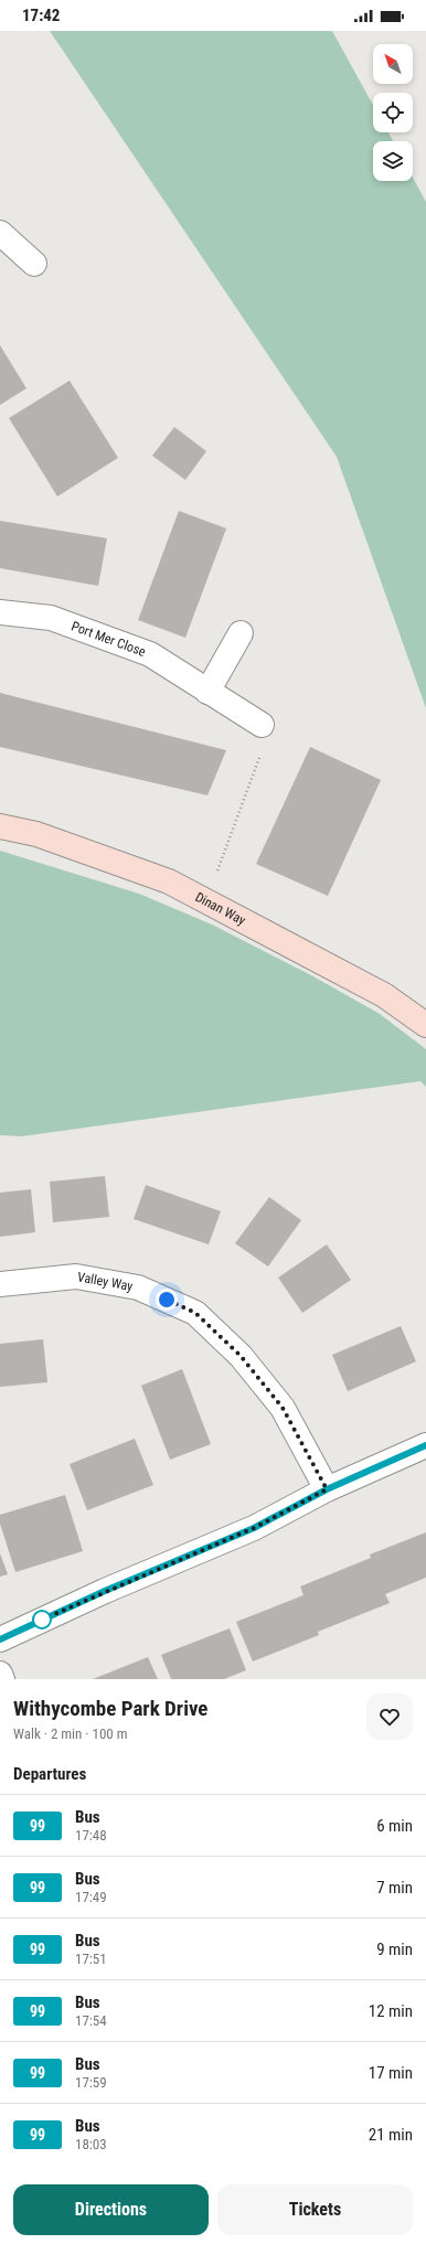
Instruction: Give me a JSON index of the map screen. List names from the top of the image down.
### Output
{
  "streets": {
    "street": ["Port Mer Close", "Dinan Way", "Valley Way"]
  },
  "lines": ["bus line 99"],
  "north": "top left",
  "page": {
    "status": "17:42",
    "heading": [
      ["Withycombe Park Drive", "Walk · 2 min · 100 m"],
      "Departures"
    ],
    "list": [
      {
        "mark": "99",
        "name": "Bus",
        "note": "17:48",
        "value": "6 min"
      },
      {
        "mark": "99",
        "name": "Bus",
        "note": "17:49",
        "value": "7 min"
      },
      {
        "mark": "99",
        "name": "Bus",
        "note": "17:51",
        "value": "9 min"
      },
      {
        "mark": "99",
        "name": "Bus",
        "note": "17:54",
        "value": "12 min"
      },
      {
        "mark": "99",
        "name": "Bus",
        "note": "17:59",
        "value": "17 min"
      },
      {
        "mark": "99",
        "name": "Bus",
        "note": "18:03",
        "value": "21 min"
      }
    ],
    "buttons": ["Directions", "Tickets"]
  }
}
